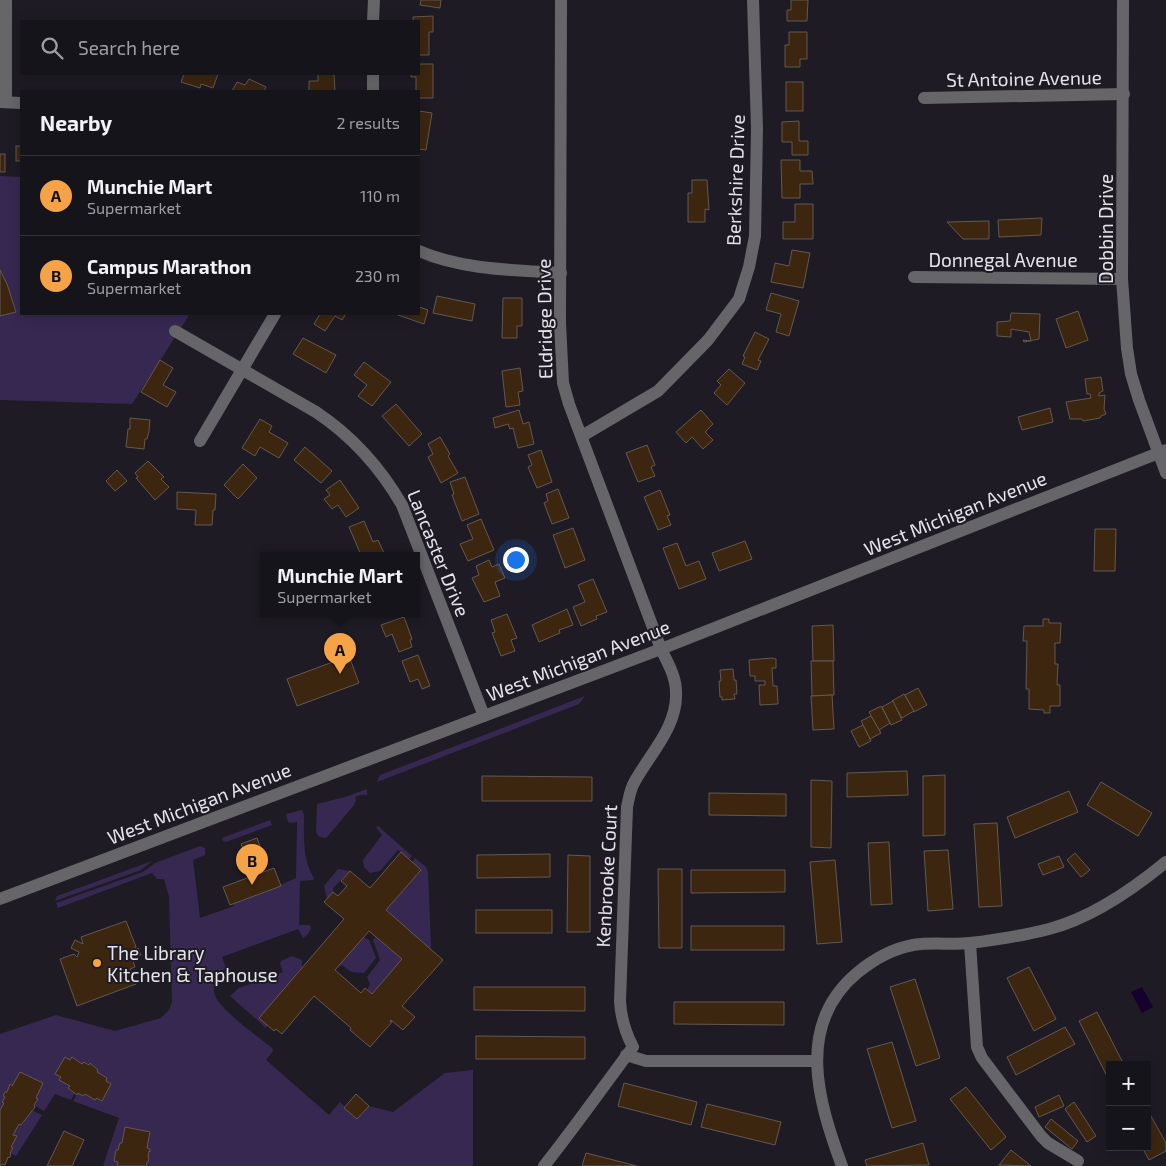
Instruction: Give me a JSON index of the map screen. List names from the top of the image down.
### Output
{
  "streets": {
    "street": [
      "St Antoine Avenue",
      "Berkshire Drive",
      "Dobbin Drive",
      "Donnegal Avenue",
      "Eldridge Drive",
      "West Michigan Avenue",
      "Lancaster Drive",
      "Kenbrooke Court"
    ]
  },
  "crossings": [
    ["St Antoine Avenue", "Dobbin Drive"],
    ["Berkshire Drive", "Eldridge Drive"],
    ["Dobbin Drive", "Donnegal Avenue"],
    ["Dobbin Drive", "West Michigan Avenue"],
    ["Eldridge Drive", "West Michigan Avenue"],
    ["Eldridge Drive", "Kenbrooke Court"],
    ["West Michigan Avenue", "Lancaster Drive"],
    ["West Michigan Avenue", "Kenbrooke Court"]
  ],
  "places": ["The Library Kitchen & Taphouse"],
  "page": {
    "search": "Search here",
    "heading": ["Nearby", "2 results"],
    "list": [
      {
        "mark": "A",
        "name": "Munchie Mart",
        "note": "Supermarket",
        "value": "110 m"
      },
      {
        "mark": "B",
        "name": "Campus Marathon",
        "note": "Supermarket",
        "value": "230 m"
      }
    ],
    "popup": ["Munchie Mart", "Supermarket"],
    "pins": ["A", "B"],
    "map_buttons": ["+", "−"]
  }
}
